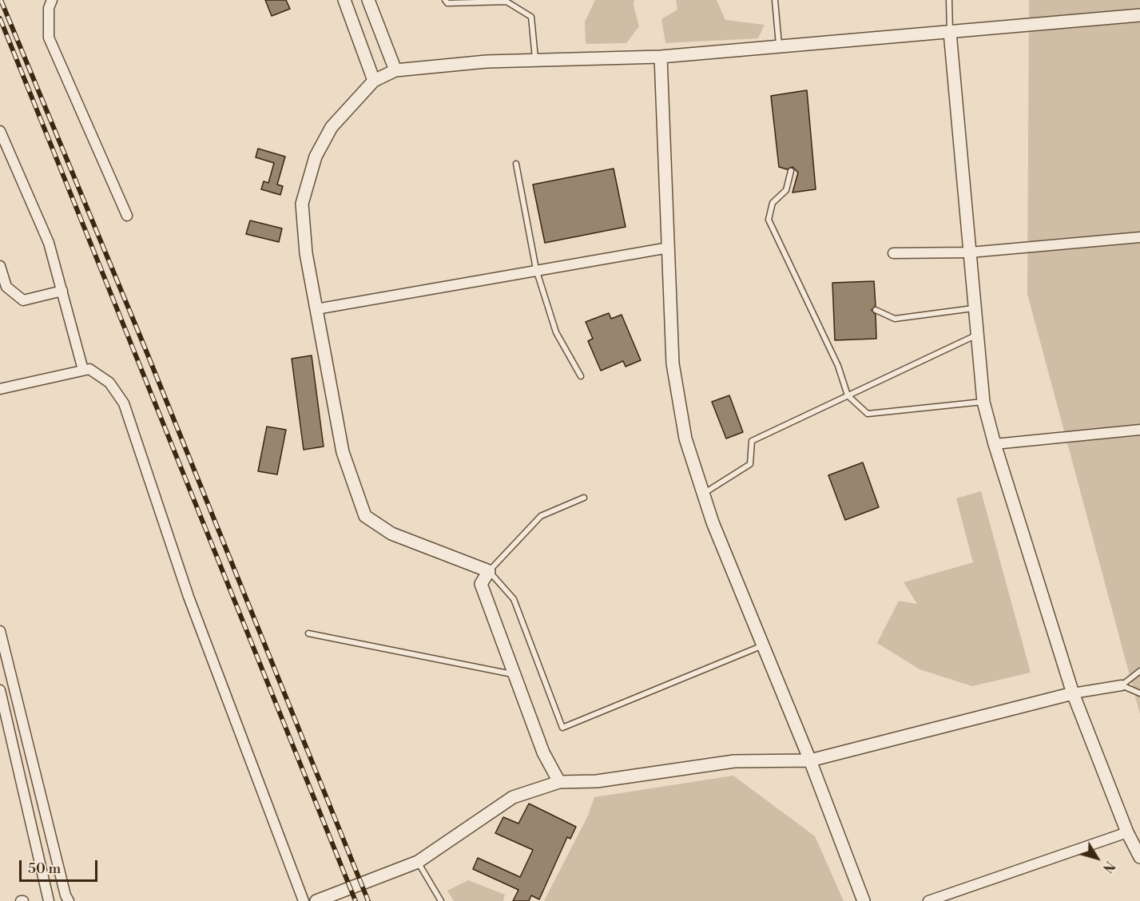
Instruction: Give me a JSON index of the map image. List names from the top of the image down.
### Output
{
  "scale_bar": "50 m",
  "north": "bottom right"
}
